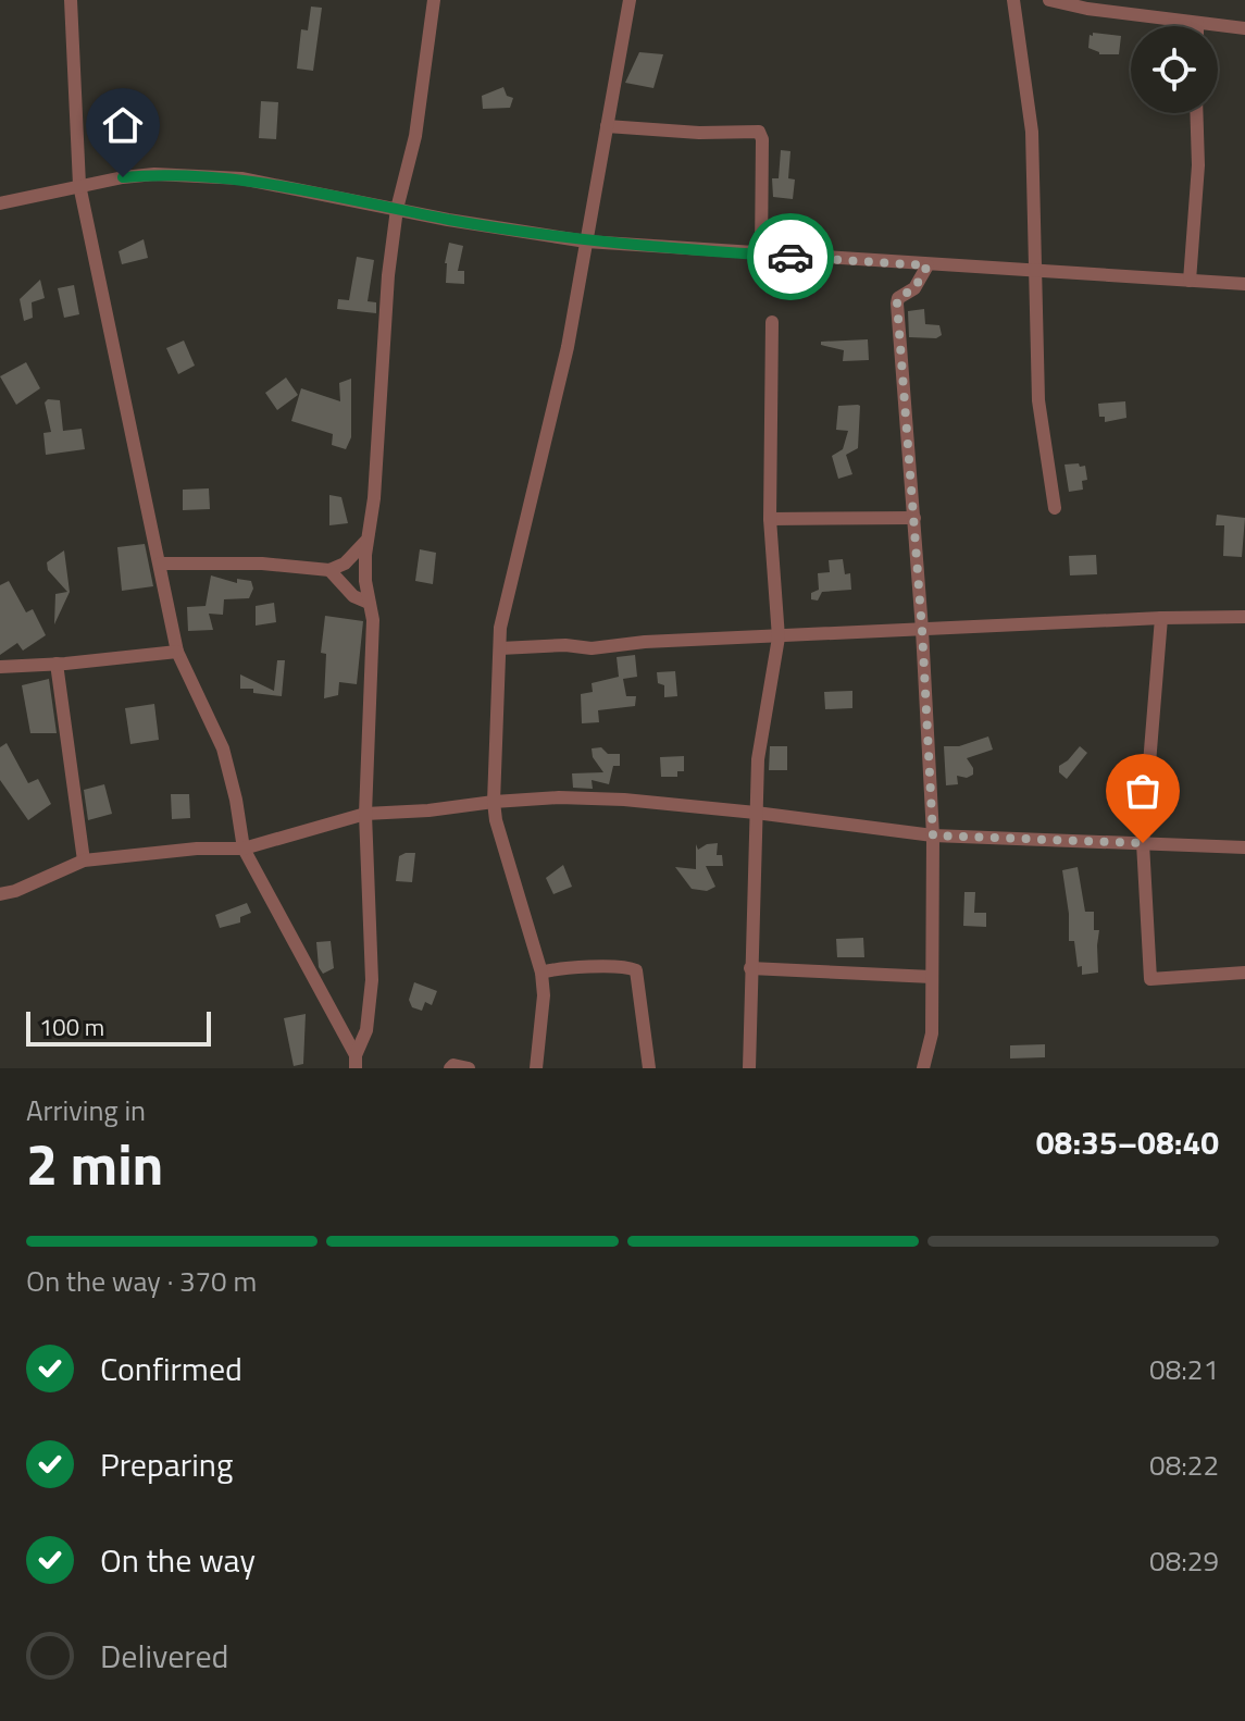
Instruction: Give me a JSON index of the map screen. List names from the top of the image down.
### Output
{
  "scale_bar": "100 m",
  "page": {
    "scale": "100 m",
    "heading": ["2 min", "Arriving in", "08:35–08:40"],
    "bar": "On the way · 370 m",
    "list": [
      ["Confirmed", "08:21"],
      ["Preparing", "08:22"],
      ["On the way", "08:29"],
      "Delivered"
    ]
  }
}
